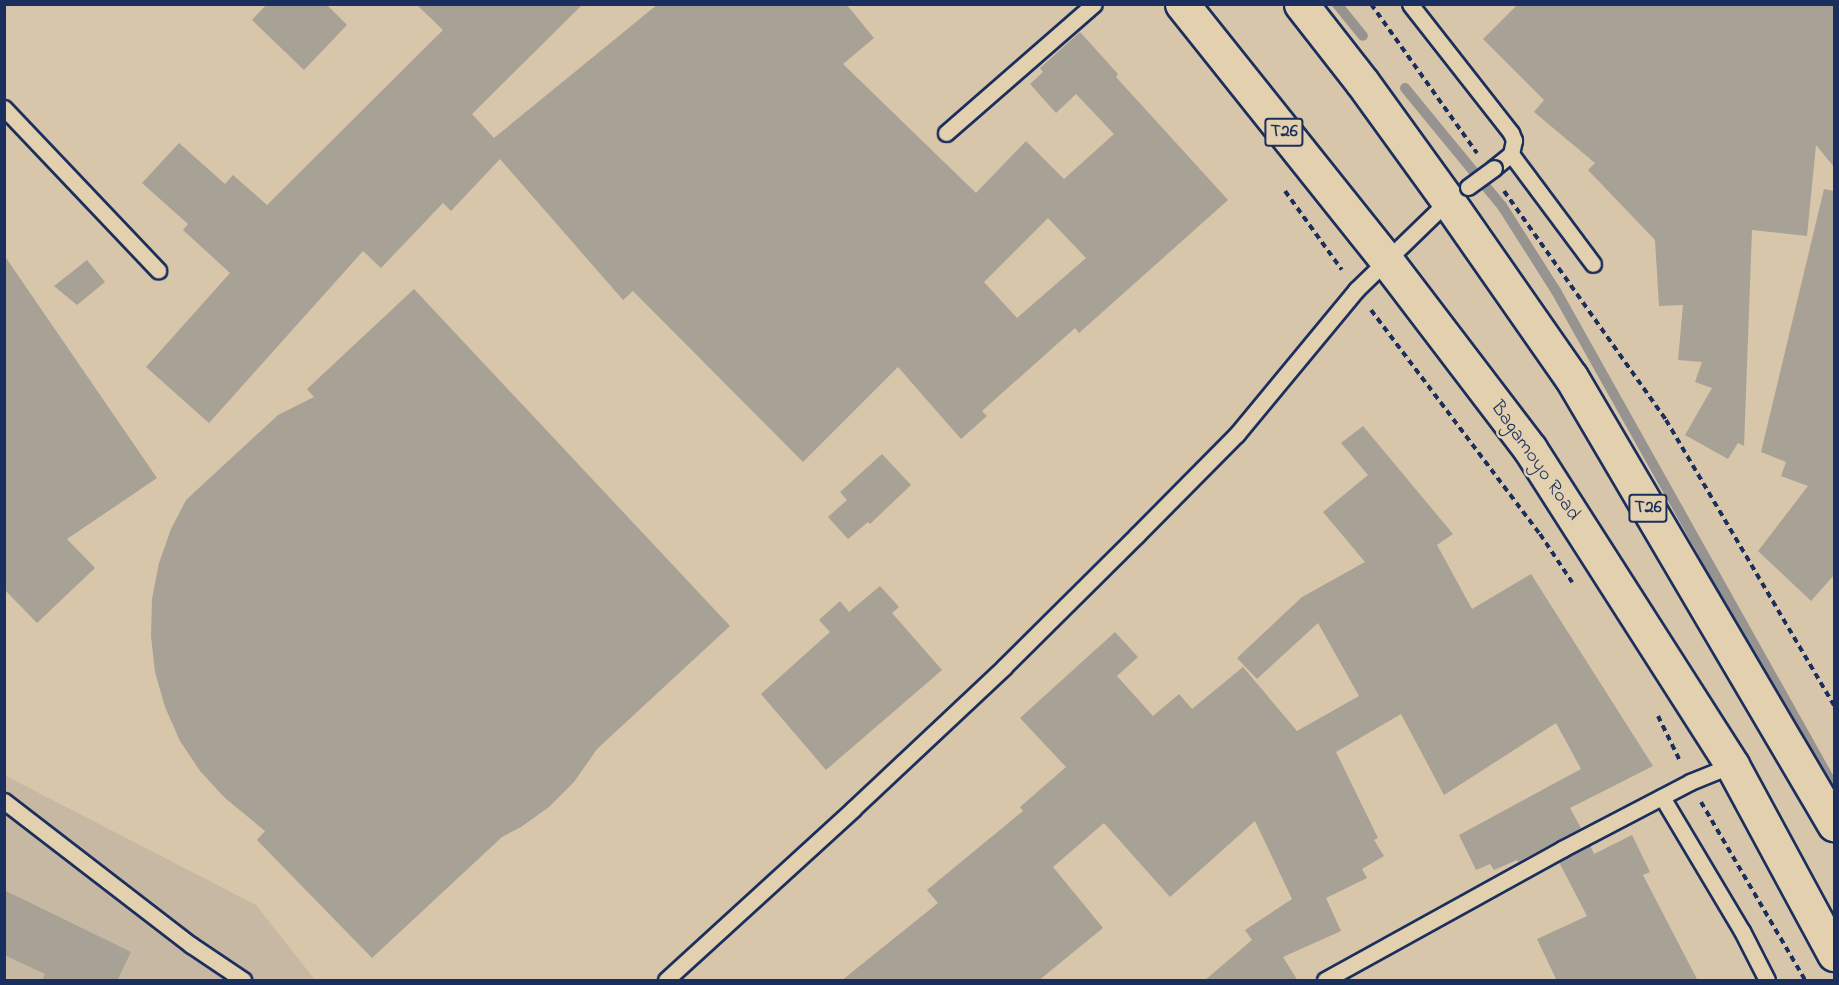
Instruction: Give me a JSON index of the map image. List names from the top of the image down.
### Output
{
  "streets": {
    "highway": ["T26", "Bagamoyo Road"]
  }
}
